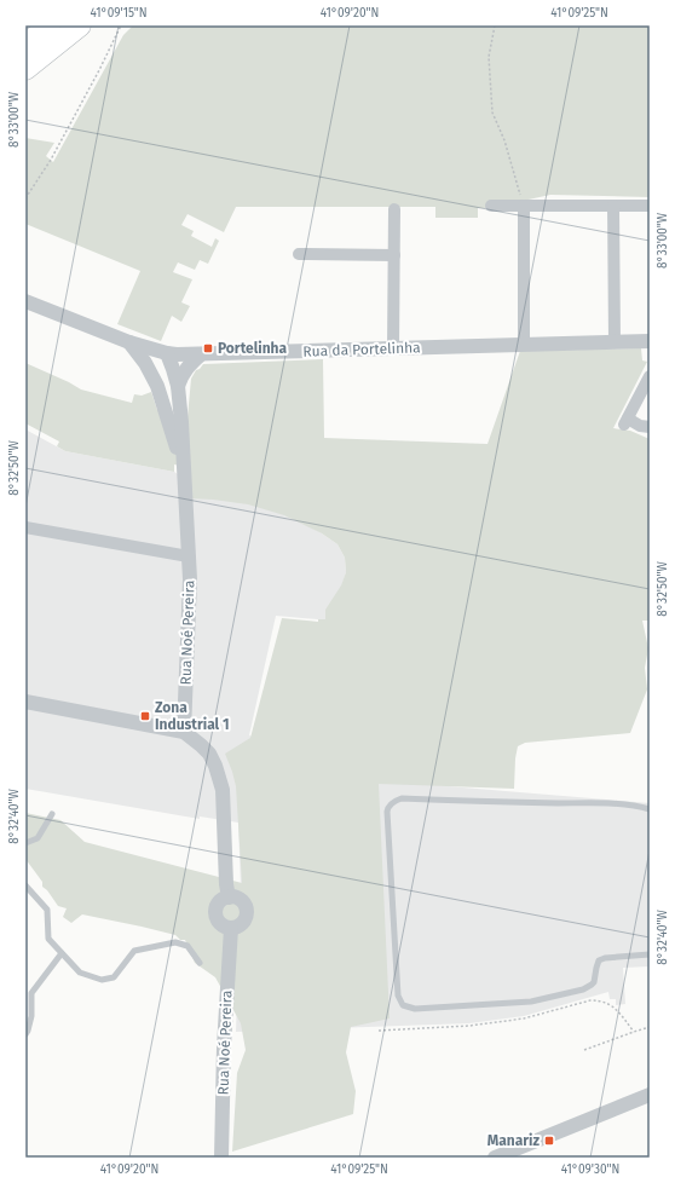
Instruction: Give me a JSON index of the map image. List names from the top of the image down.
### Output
{
  "streets": {
    "street": ["Rua da Portelinha", "Rua Noé Pereira"]
  },
  "crossings": [
    ["Rua da Portelinha", "Rua Noé Pereira"]
  ],
  "places": {
    "transit": ["Portelinha", "Zona Industrial 1", "Manariz"]
  },
  "coordinates": [
    "41°09'15\"N",
    "41°09'20\"N",
    "41°09'25\"N",
    "8°33'00\"W",
    "8°32'50\"W",
    "8°32'40\"W",
    "41°09'30\"N"
  ]
}
